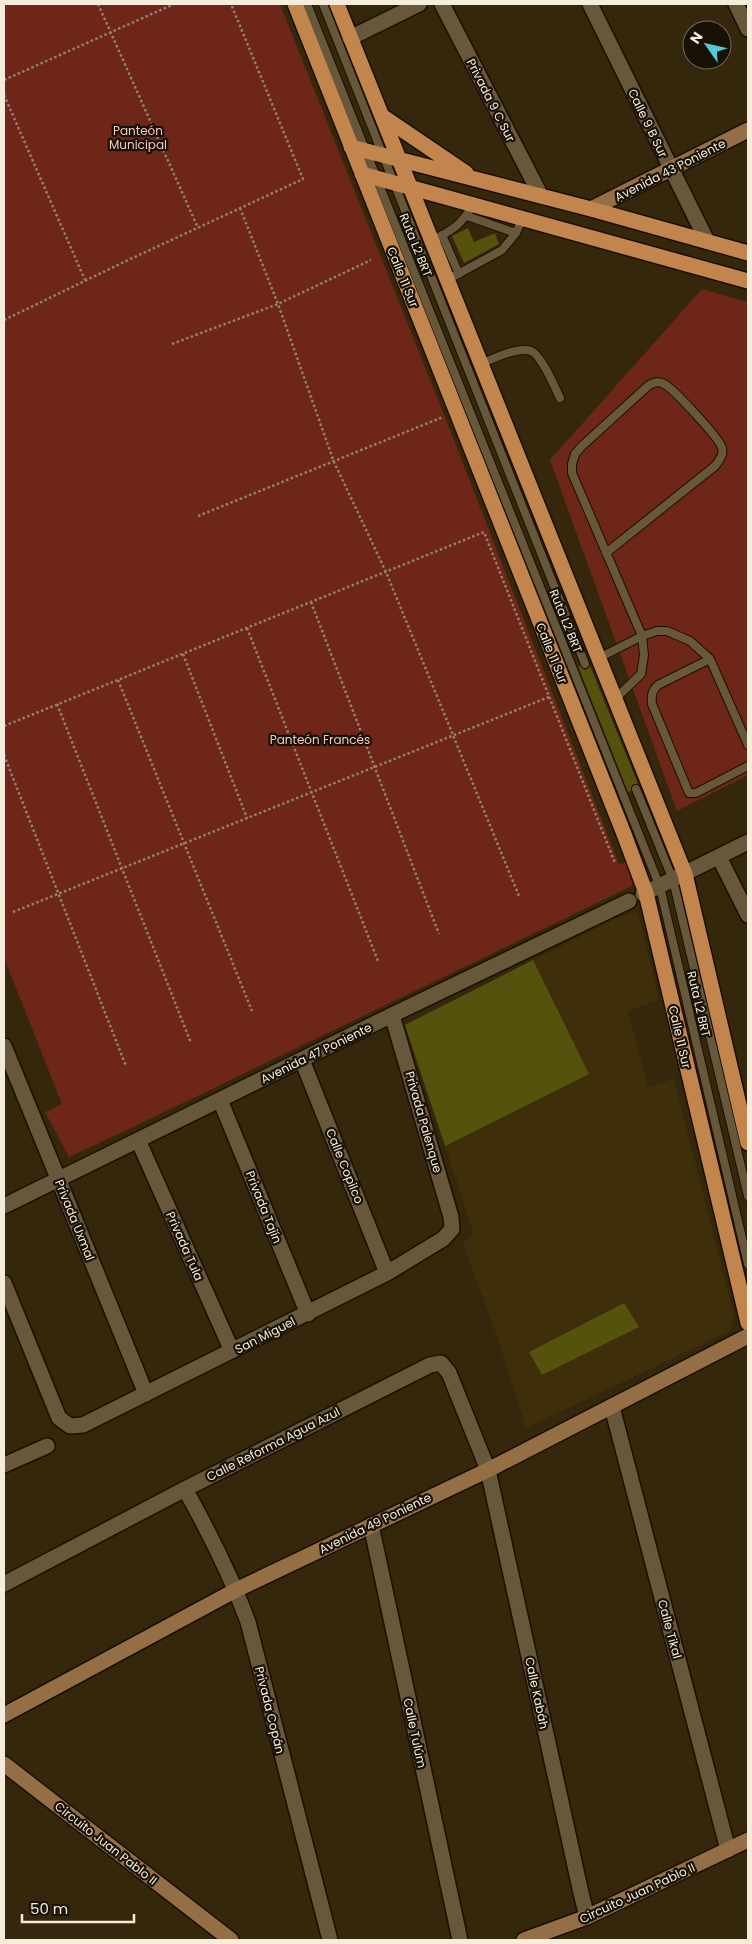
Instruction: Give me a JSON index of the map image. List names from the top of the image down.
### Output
{
  "streets": {
    "main road": [
      "Avenida 43 Poniente",
      "Calle 11 Sur",
      "Avenida 49 Poniente",
      "Circuito Juan Pablo II"
    ],
    "street": [
      "Privada 9 C Sur",
      "Calle 9 B Sur",
      "Avenida 47 Poniente",
      "Privada Palenque",
      "Calle Copilco",
      "Privada Tajín",
      "Privada Uxmal",
      "Privada Tula",
      "San Miguel",
      "Calle Reforma Agua Azul",
      "Calle Tikal",
      "Calle Kabáh",
      "Privada Copán",
      "Calle Tulúm"
    ],
    "lane": ["Ruta L2 BRT"]
  },
  "crossings": [
    ["Calle 9 B Sur", "Avenida 43 Poniente"],
    ["Ruta L2 BRT", "Calle 11 Sur"],
    ["Avenida 47 Poniente", "Privada Palenque"],
    ["Avenida 47 Poniente", "Calle Copilco"],
    ["Avenida 47 Poniente", "Privada Tajín"],
    ["Avenida 47 Poniente", "Privada Uxmal"],
    ["Avenida 47 Poniente", "Privada Tula"],
    ["Privada Palenque", "San Miguel"],
    ["Calle Copilco", "San Miguel"],
    ["Privada Tajín", "San Miguel"],
    ["Privada Uxmal", "San Miguel"],
    ["Privada Tula", "San Miguel"],
    ["Calle Reforma Agua Azul", "Avenida 49 Poniente"],
    ["Calle Reforma Agua Azul", "Calle Kabáh"],
    ["Calle Reforma Agua Azul", "Privada Copán"],
    ["Avenida 49 Poniente", "Calle Tikal"],
    ["Avenida 49 Poniente", "Calle Kabáh"],
    ["Avenida 49 Poniente", "Privada Copán"],
    ["Avenida 49 Poniente", "Calle Tulúm"],
    ["Calle Tikal", "Circuito Juan Pablo II"],
    ["Calle Kabáh", "Circuito Juan Pablo II"]
  ],
  "parks": ["Panteón Municipal", "Panteón Francés"],
  "scale_bar": "50 m",
  "north": "top left"
}
